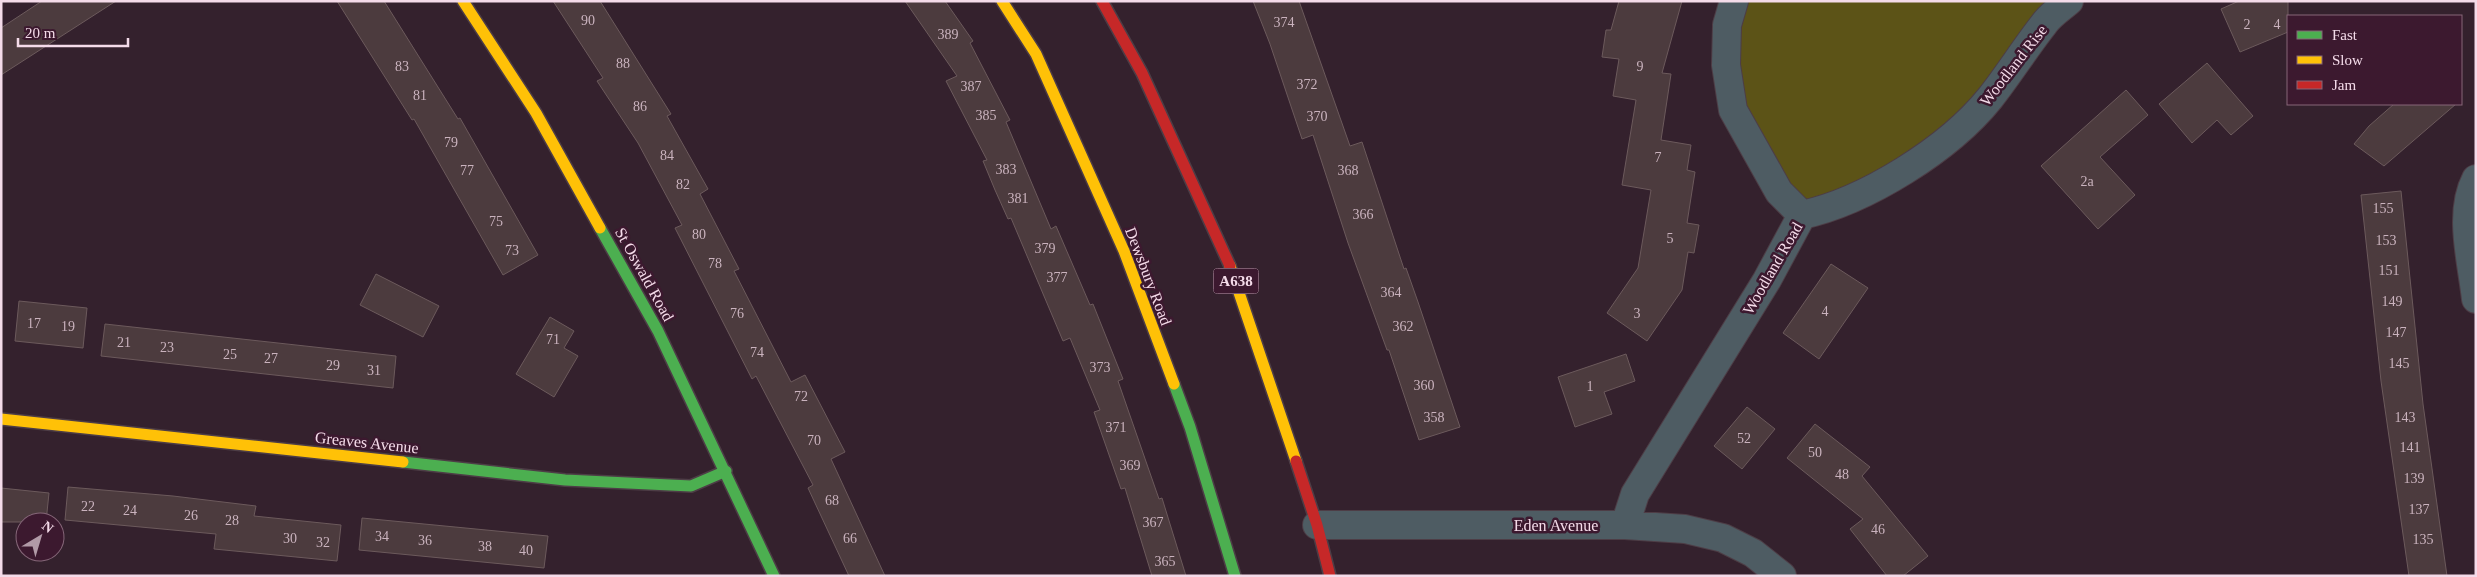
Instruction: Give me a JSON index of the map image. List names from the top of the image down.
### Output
{
  "streets": {
    "main road": [
      "St Oswald Road",
      "Dewsbury Road",
      "A638",
      "Greaves Avenue"
    ],
    "street": ["Woodland Rise", "Woodland Road", "Eden Avenue"]
  },
  "crossings": [
    ["Woodland Rise", "Woodland Road"],
    ["Woodland Road", "Eden Avenue"],
    ["St Oswald Road", "Greaves Avenue"],
    ["A638", "Eden Avenue"]
  ],
  "house_numbers": [
    "90",
    "374",
    "2",
    "4",
    "389",
    "88",
    "83",
    "9",
    "372",
    "387",
    "81",
    "86",
    "385",
    "370",
    "79",
    "84",
    "7",
    "383",
    "77",
    "368",
    "2a",
    "82",
    "381",
    "155",
    "366",
    "75",
    "80",
    "5",
    "153",
    "379",
    "73",
    "78",
    "151",
    "377",
    "364",
    "149",
    "4",
    "76",
    "3",
    "17",
    "19",
    "362",
    "147",
    "71",
    "21",
    "23",
    "74",
    "25",
    "27",
    "145",
    "29",
    "373",
    "31",
    "360",
    "1",
    "72",
    "358",
    "143",
    "371",
    "52",
    "70",
    "141",
    "50",
    "369",
    "48",
    "139",
    "68",
    "22",
    "137",
    "24",
    "26",
    "28",
    "367",
    "46",
    "34",
    "30",
    "66",
    "135",
    "36",
    "32",
    "38",
    "40",
    "365"
  ],
  "legend": ["Fast", "Slow", "Jam"],
  "scale_bar": "20 m",
  "north": "top right"
}
